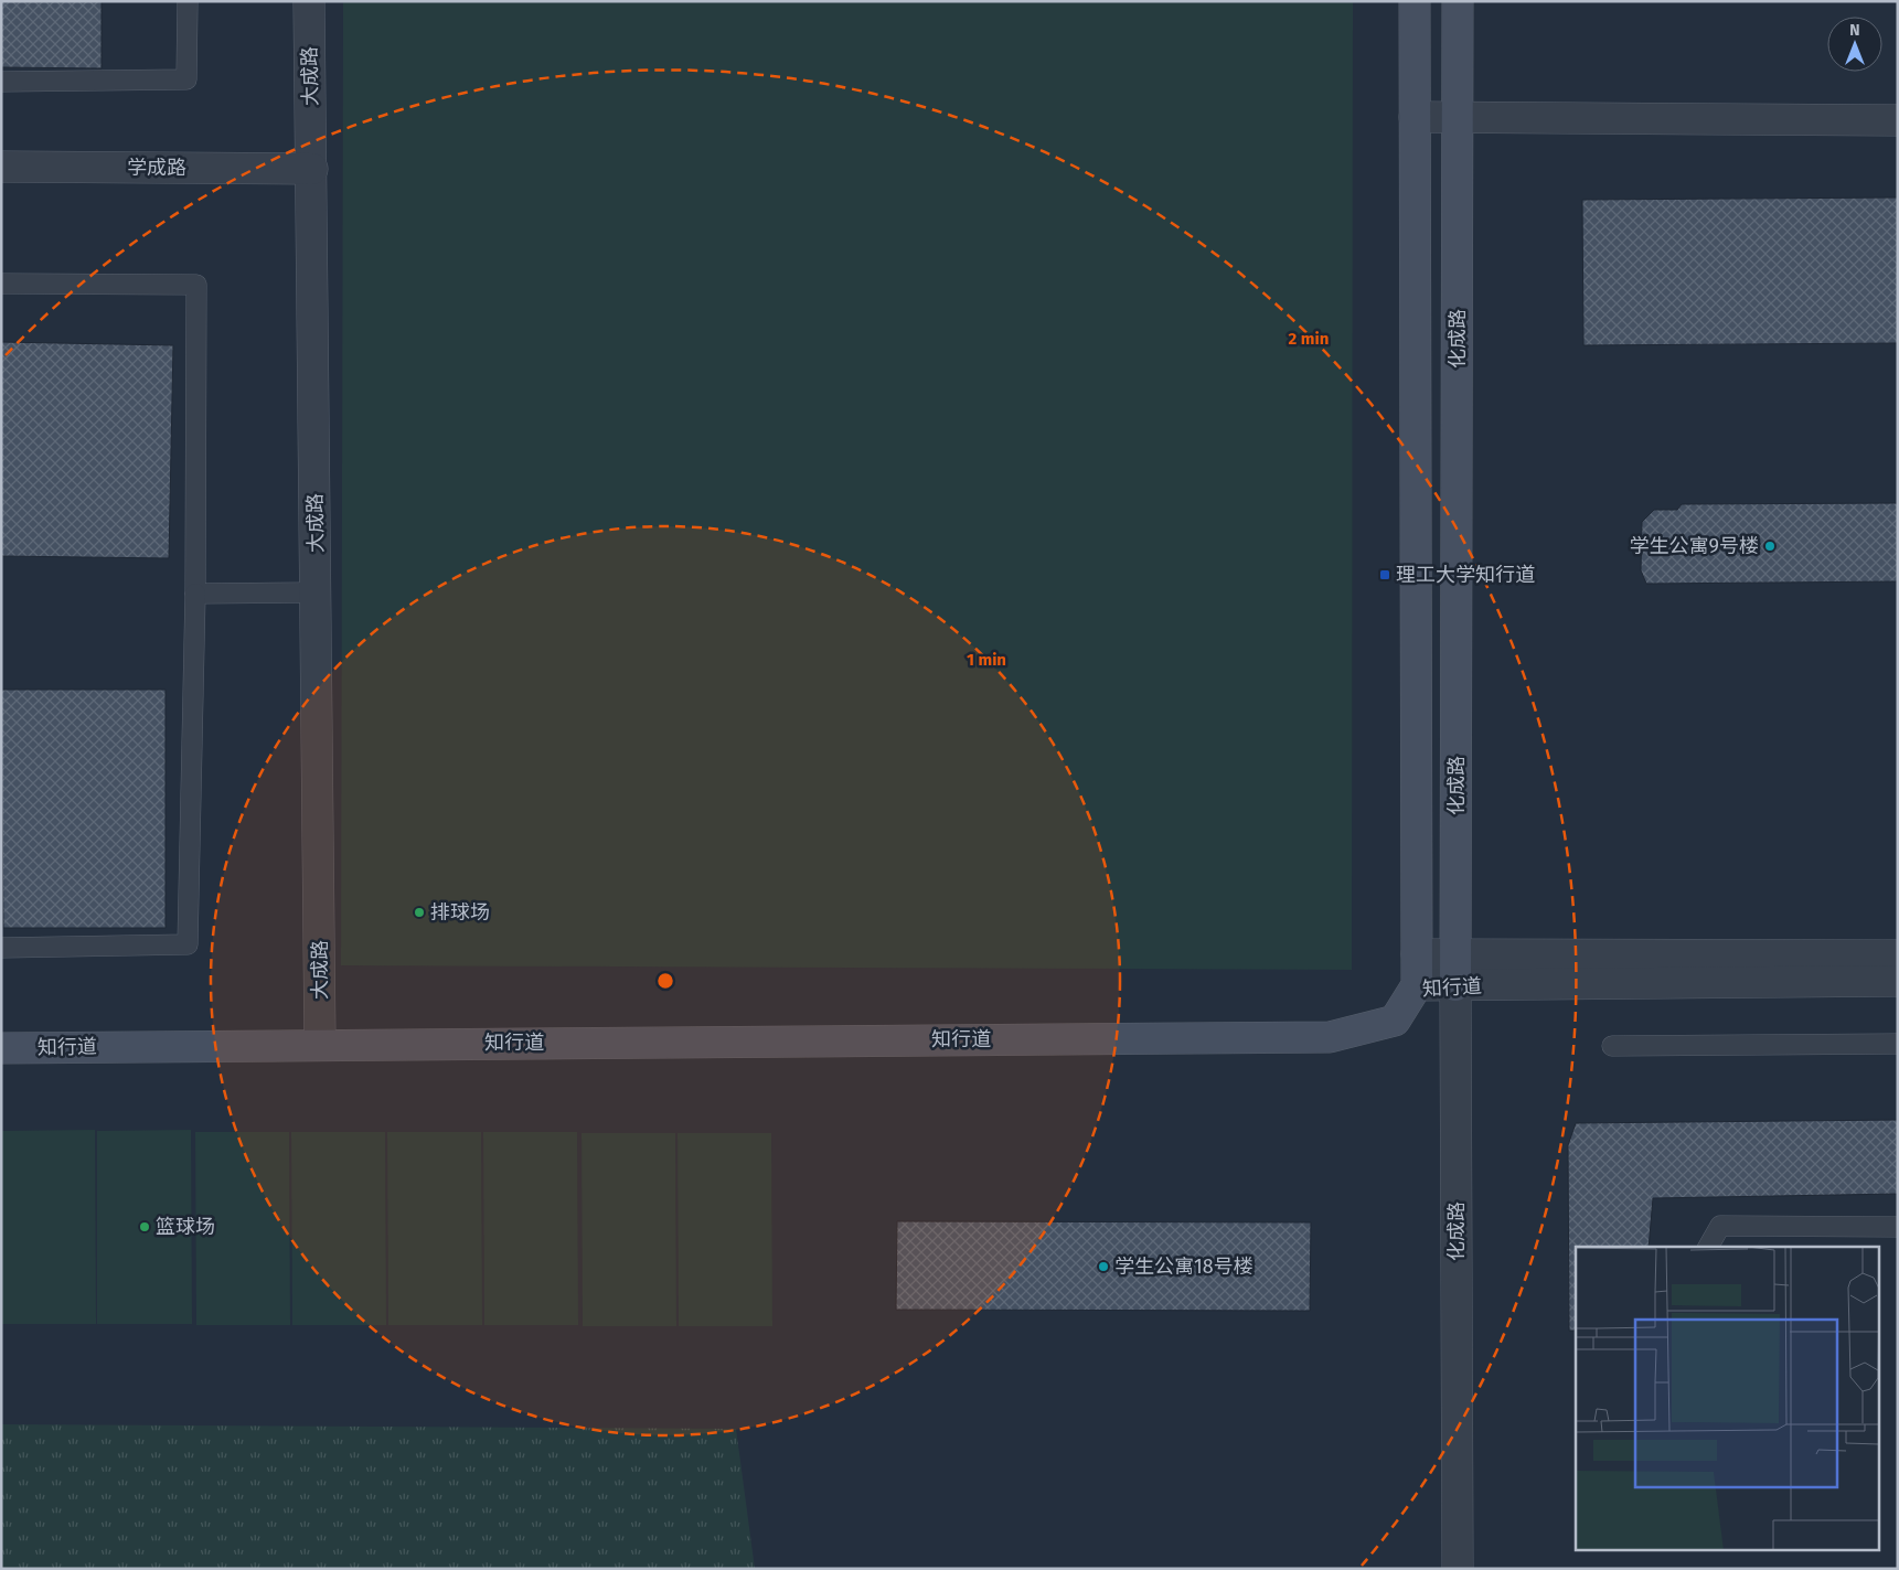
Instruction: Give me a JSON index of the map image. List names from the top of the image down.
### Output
{
  "streets": {
    "street": [
      "大成路",
      "学成路",
      "化成路",
      "知行道"
    ]
  },
  "crossings": [
    ["大成路", "学成路"],
    ["大成路", "知行道"],
    ["化成路", "知行道"]
  ],
  "places": {
    "other": [
      "学生公寓9号楼",
      "排球场",
      "篮球场",
      "学生公寓18号楼"
    ],
    "transit": ["理工大学知行道"]
  },
  "north": "top",
  "rings": ["2 min", "1 min"]
}
